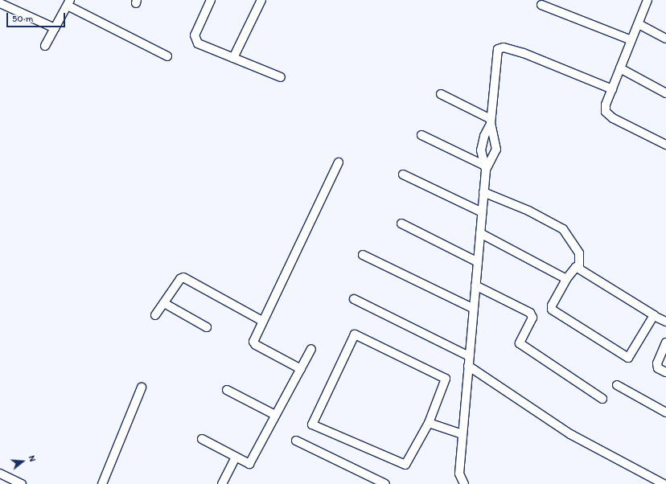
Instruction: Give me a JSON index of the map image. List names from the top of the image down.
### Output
{
  "scale_bar": "50 m",
  "north": "right"
}
